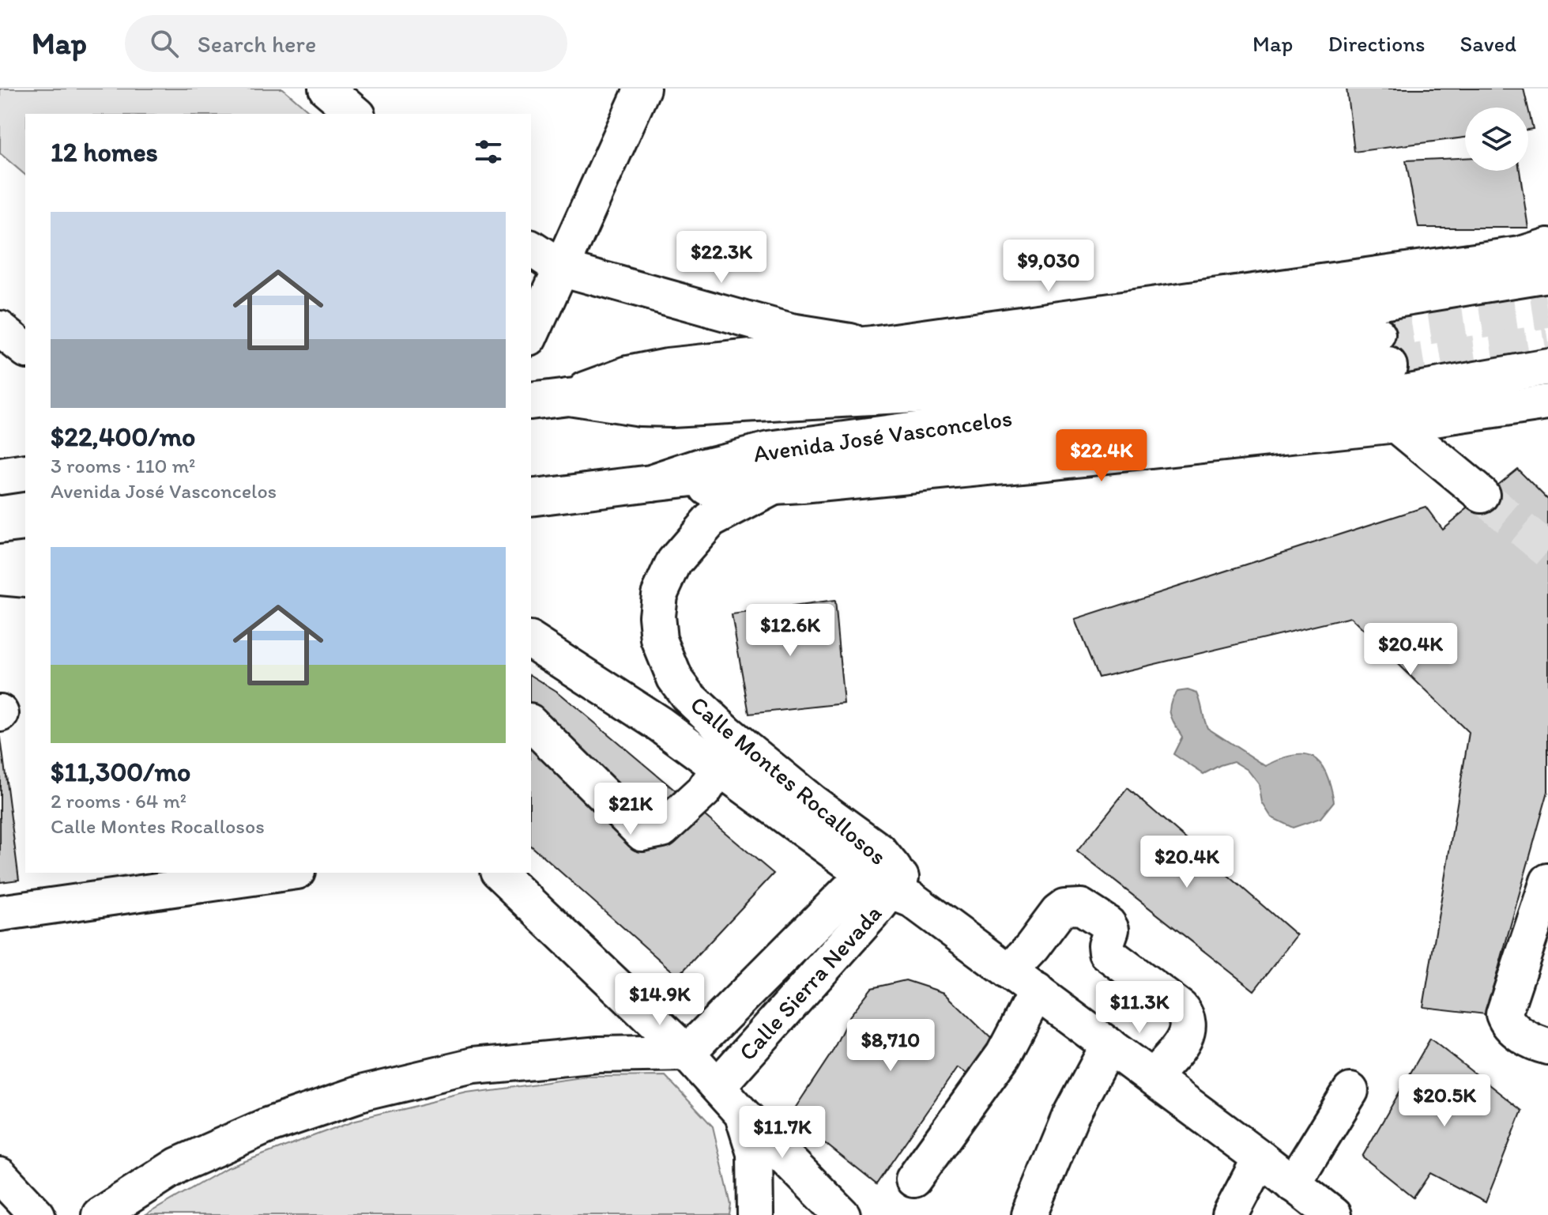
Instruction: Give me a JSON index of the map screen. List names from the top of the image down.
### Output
{
  "streets": {
    "main road": ["Avenida José Vasconcelos", "Calle Montes Rocallosos", "Calle Sierra Nevada"]
  },
  "crossings": [
    ["Calle Montes Rocallosos", "Calle Sierra Nevada"]
  ],
  "page": {
    "header": "Map",
    "search": "Search here",
    "nav": ["Map", "Directions", "Saved"],
    "heading": "12 homes",
    "list": [
      {
        "name": "$22,400/mo",
        "note": "3 rooms · 110 m² · Avenida José Vasconcelos"
      },
      {
        "name": "$11,300/mo",
        "note": "2 rooms · 64 m² · Calle Montes Rocallosos"
      }
    ],
    "price": [
      "$22.3K",
      "$9,030",
      "$22.4K",
      "$12.6K",
      "$20.4K",
      "$21K",
      "$20.4K",
      "$14.9K",
      "$11.3K",
      "$8,710",
      "$20.5K",
      "$11.7K"
    ]
  }
}
